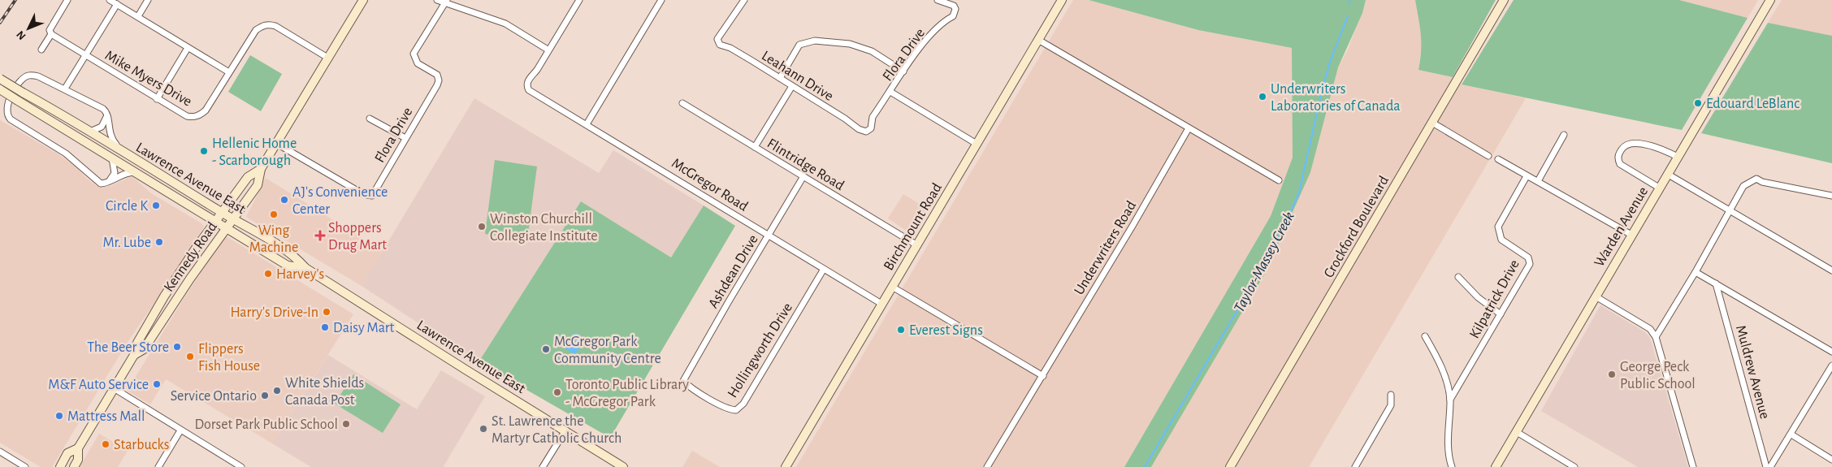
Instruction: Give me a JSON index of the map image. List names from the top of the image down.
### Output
{
  "streets": {
    "main road": [
      "Lawrence Avenue East",
      "Birchmount Road",
      "Crockford Boulevard",
      "Warden Avenue",
      "Kennedy Road"
    ],
    "street": [
      "Flora Drive",
      "Leahann Drive",
      "Mike Myers Drive",
      "Flintridge Road",
      "McGregor Road",
      "Underwriters Road",
      "Ashdean Drive",
      "Kilpatrick Drive",
      "Hollingworth Drive",
      "Muldrew Avenue"
    ]
  },
  "crossings": [
    ["Flora Drive", "Leahann Drive"],
    ["Flora Drive", "Birchmount Road"],
    ["Flora Drive", "Kennedy Road"],
    ["Mike Myers Drive", "Kennedy Road"],
    ["Flintridge Road", "Birchmount Road"],
    ["Flintridge Road", "Ashdean Drive"],
    ["Lawrence Avenue East", "Kennedy Road"],
    ["McGregor Road", "Birchmount Road"],
    ["McGregor Road", "Ashdean Drive"],
    ["McGregor Road", "Hollingworth Drive"],
    ["Ashdean Drive", "Hollingworth Drive"]
  ],
  "water": ["Taylor-Massey Creek"],
  "places": {
    "other": [
      "Underwriters Laboratories of Canada",
      "Edouard LeBlanc",
      "Hellenic Home - Scarborough",
      "AJ's Convenience Center",
      "Circle K",
      "Wing Machine",
      "Winston Churchill Collegiate Institute",
      "Mr. Lube",
      "Harvey's",
      "Harry's Drive-In",
      "Daisy Mart",
      "Everest Signs",
      "The Beer Store",
      "McGregor Park Community Centre",
      "Flippers Fish House",
      "George Peck Public School",
      "M&F Auto Service",
      "White Shields Canada Post",
      "Toronto Public Library - McGregor Park",
      "Service Ontario",
      "Mattress Mall",
      "Dorset Park Public School",
      "St. Lawrence the Martyr Catholic Church",
      "Starbucks"
    ],
    "health": ["Shoppers Drug Mart"]
  },
  "north": "bottom left"
}
